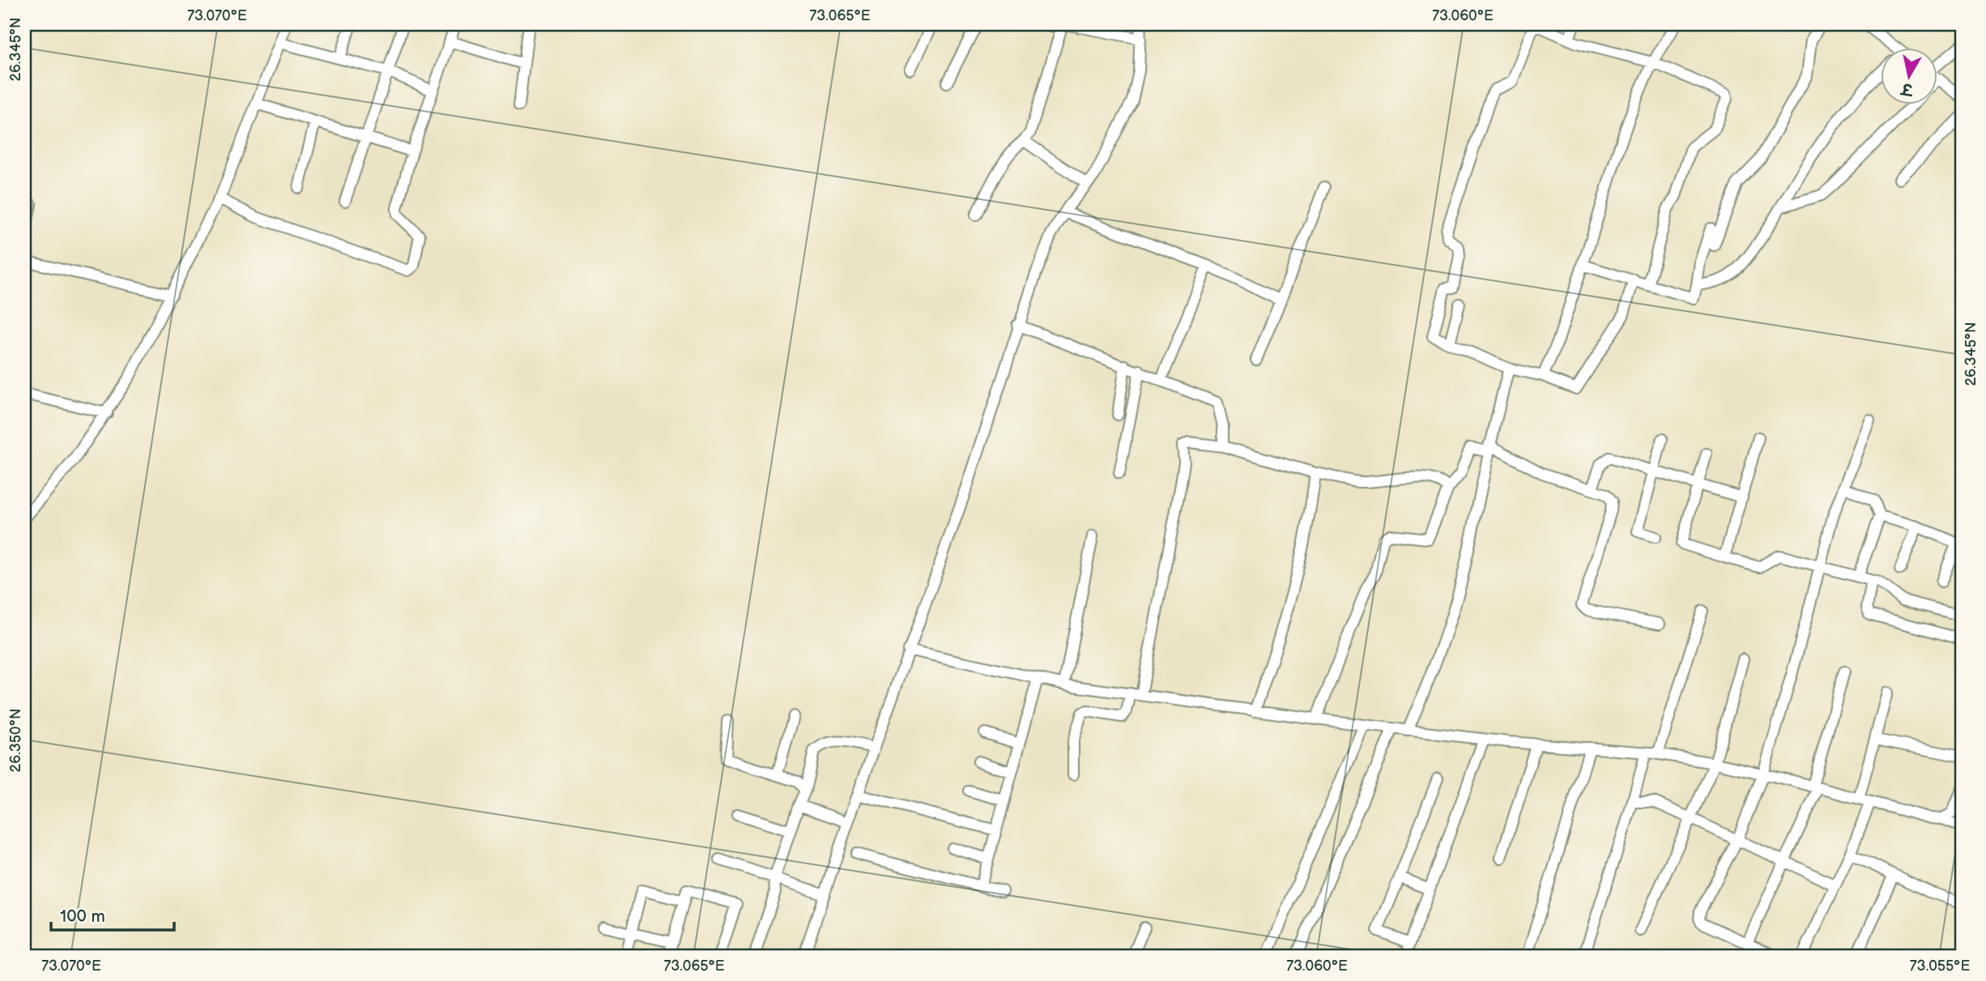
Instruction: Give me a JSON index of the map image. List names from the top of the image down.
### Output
{
  "scale_bar": "100 m",
  "north": "bottom",
  "coordinates": [
    "73.070°E",
    "73.065°E",
    "73.060°E",
    "26.345°N",
    "26.350°N",
    "73.055°E"
  ]
}
